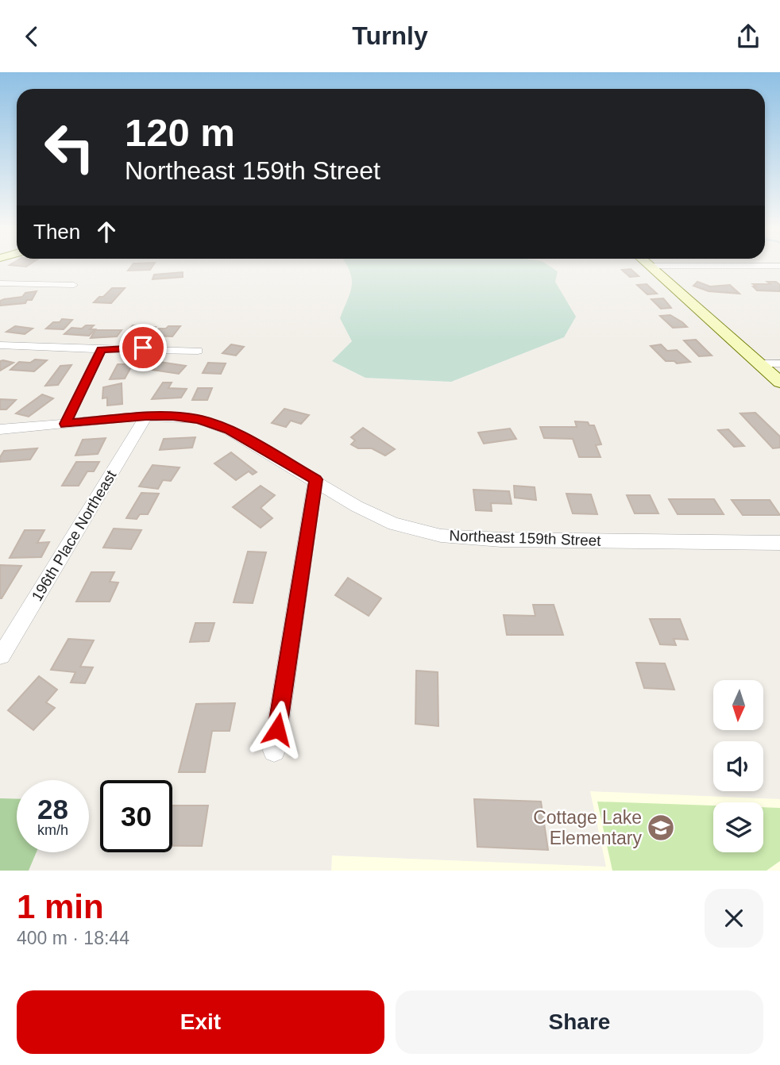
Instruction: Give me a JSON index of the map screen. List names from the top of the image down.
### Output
{
  "streets": {
    "street": ["196th Place Northeast", "Northeast 159th Street"]
  },
  "crossings": [
    ["196th Place Northeast", "Northeast 159th Street"]
  ],
  "places": {
    "school or university": ["Cottage Lake Elementary"]
  },
  "north": "bottom",
  "page": {
    "header": "Turnly",
    "turn": ["120 m", "Northeast 159th Street"],
    "then": "Then",
    "speed": "28 km/h",
    "limit": "30",
    "heading": ["1 min", "400 m · 18:44"],
    "buttons": ["Exit", "Share"]
  }
}
